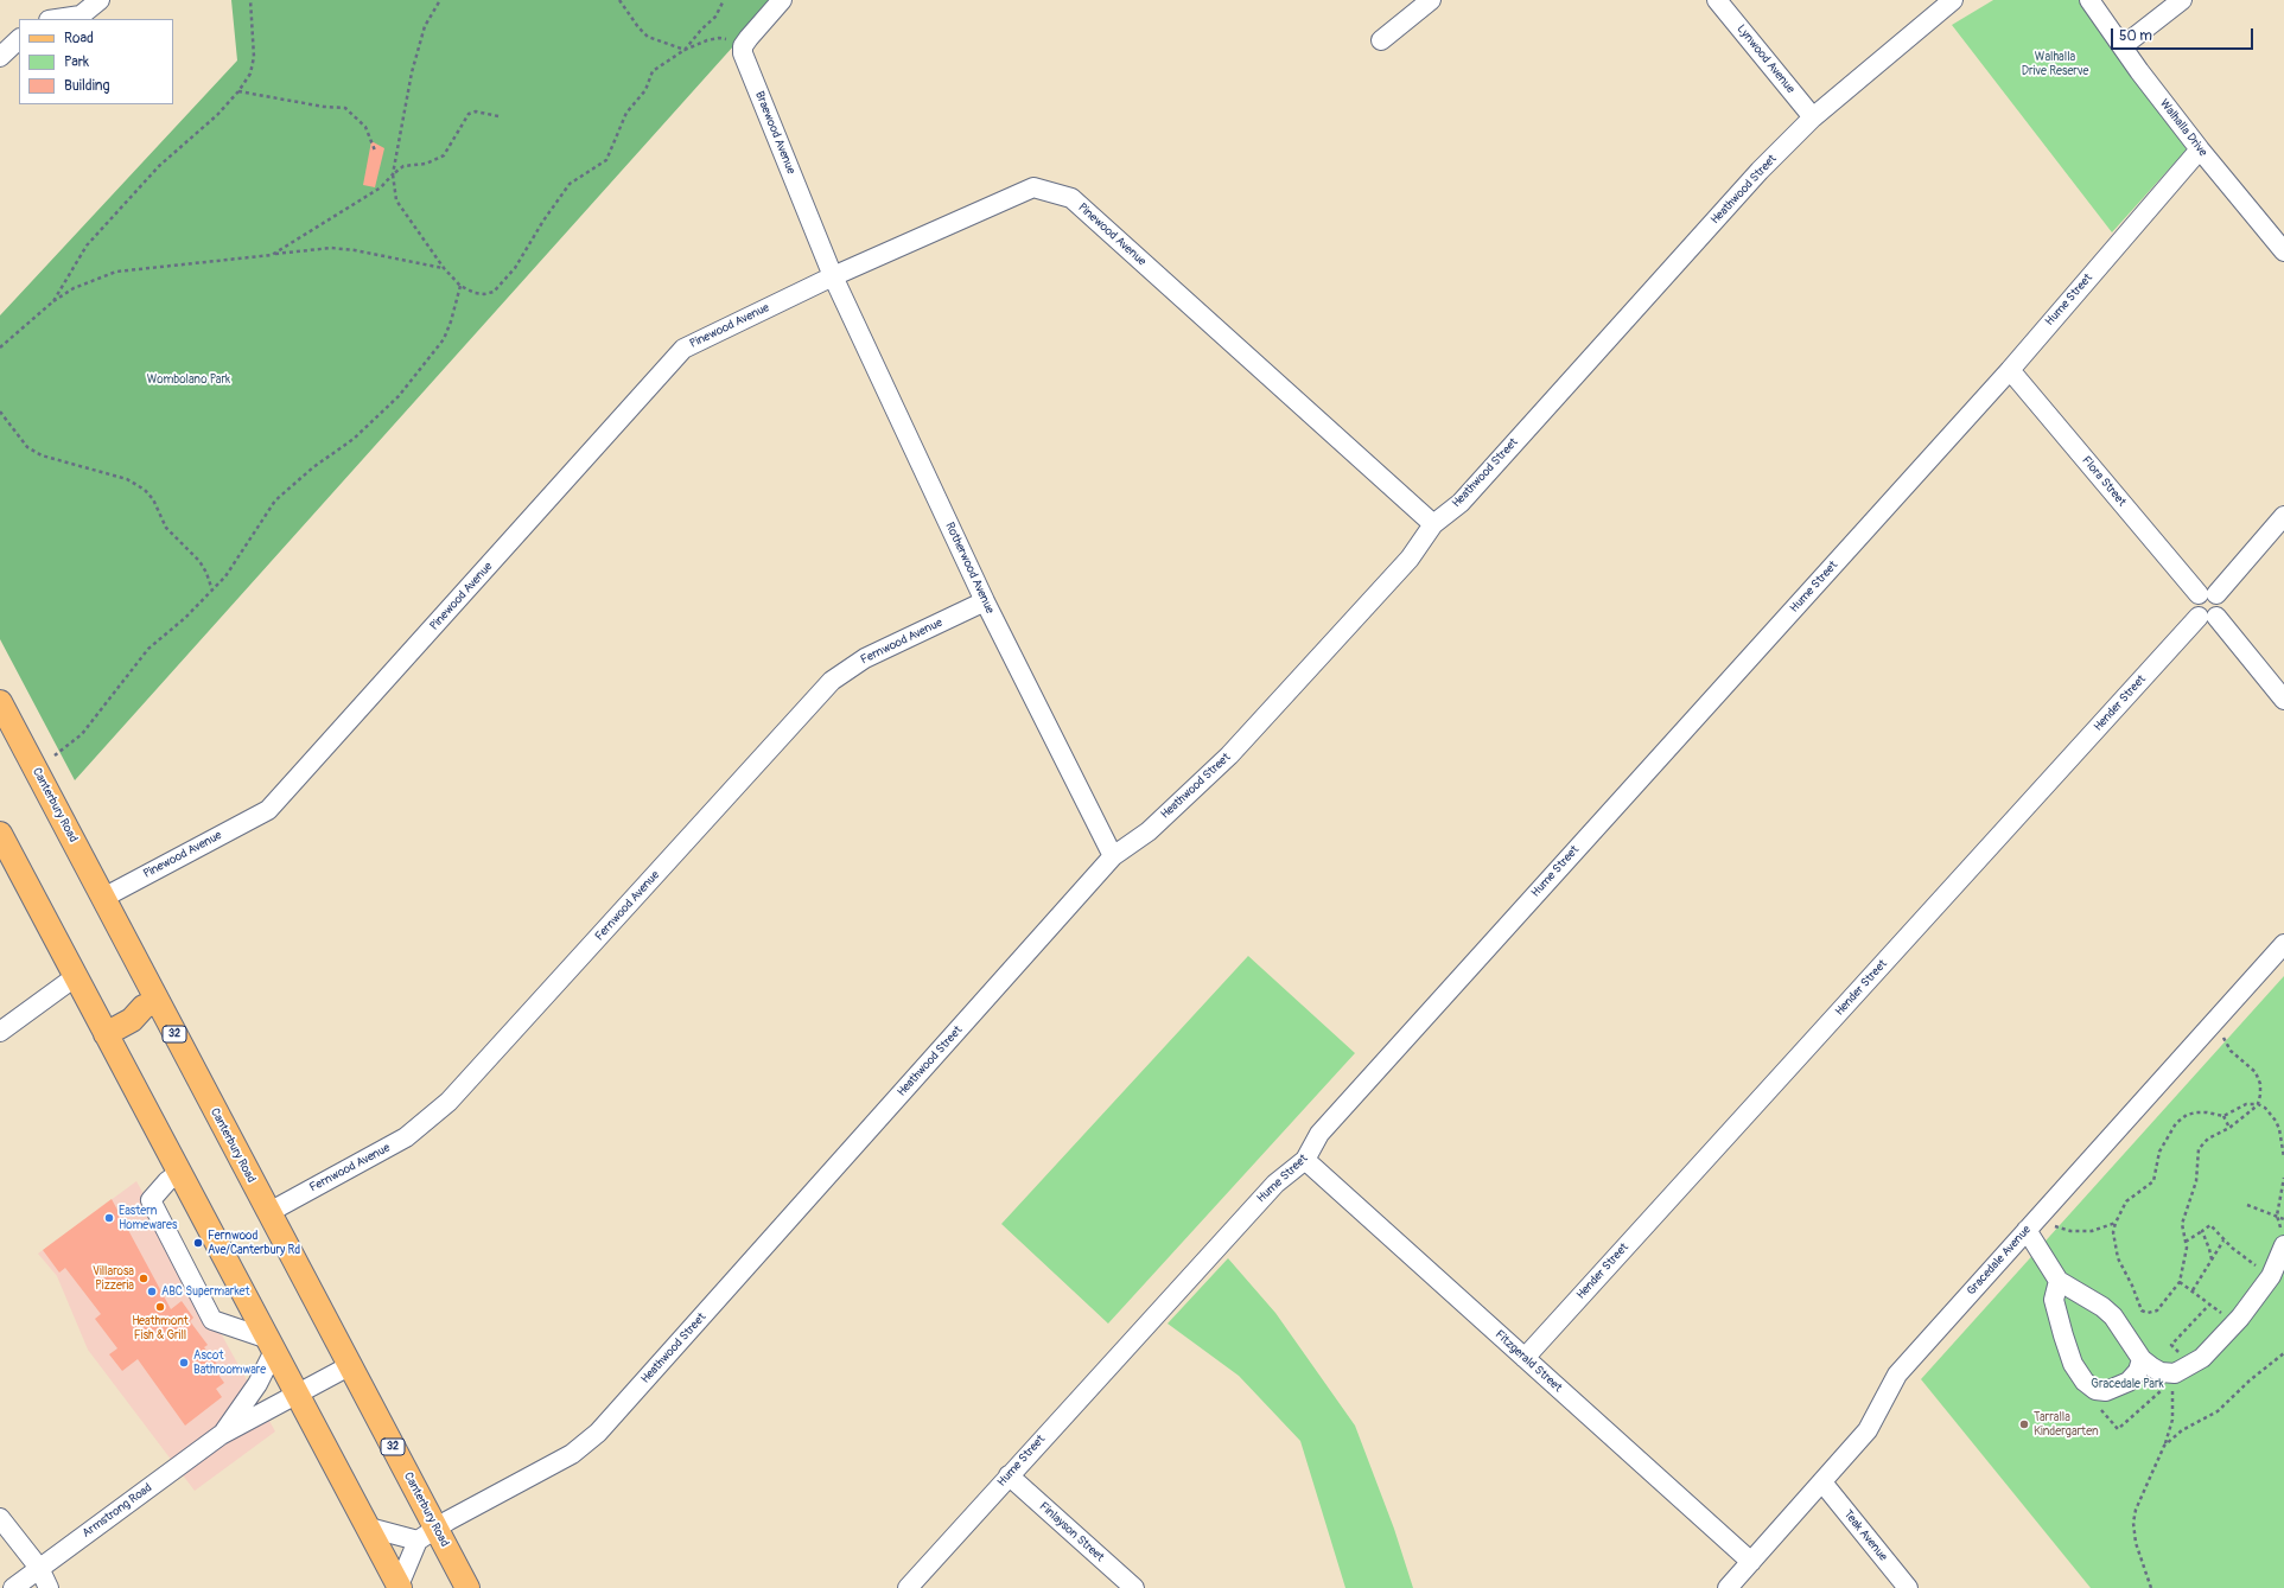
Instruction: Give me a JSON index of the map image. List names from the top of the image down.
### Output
{
  "streets": {
    "main road": ["Canterbury Road", "32"],
    "street": [
      "Lynwood Avenue",
      "Walhalla Drive",
      "Braewood Avenue",
      "Heathwood Street",
      "Pinewood Avenue",
      "Hume Street",
      "Flora Street",
      "Rotherwood Avenue",
      "Fernwood Avenue",
      "Hender Street",
      "Gracedale Avenue",
      "Fitzgerald Street",
      "Armstrong Road",
      "Finlayson Street",
      "Teak Avenue"
    ]
  },
  "crossings": [
    ["Lynwood Avenue", "Heathwood Street"],
    ["Walhalla Drive", "Hume Street"],
    ["Braewood Avenue", "Pinewood Avenue"],
    ["Braewood Avenue", "Rotherwood Avenue"],
    ["Heathwood Street", "Pinewood Avenue"],
    ["Heathwood Street", "Rotherwood Avenue"],
    ["Heathwood Street", "Canterbury Road"],
    ["Pinewood Avenue", "Rotherwood Avenue"],
    ["Pinewood Avenue", "Canterbury Road"],
    ["Hume Street", "Flora Street"],
    ["Hume Street", "Fitzgerald Street"],
    ["Hume Street", "Finlayson Street"],
    ["Rotherwood Avenue", "Fernwood Avenue"],
    ["Fernwood Avenue", "Canterbury Road"],
    ["Hender Street", "Fitzgerald Street"],
    ["Canterbury Road", "Armstrong Road"],
    ["Gracedale Avenue", "Fitzgerald Street"],
    ["Gracedale Avenue", "Teak Avenue"]
  ],
  "parks": ["Walhalla Drive Reserve", "Wombolano Park", "Gracedale Park"],
  "places": [
    "Eastern Homewares",
    "Fernwood Ave/Canterbury Rd",
    "Villarosa Pizzeria",
    "ABC Supermarket",
    "Heathmont Fish & Grill",
    "Ascot Bathroomware",
    "Tarralla Kindergarten"
  ],
  "legend": ["Road", "Park", "Building"],
  "scale_bar": "50 m"
}
